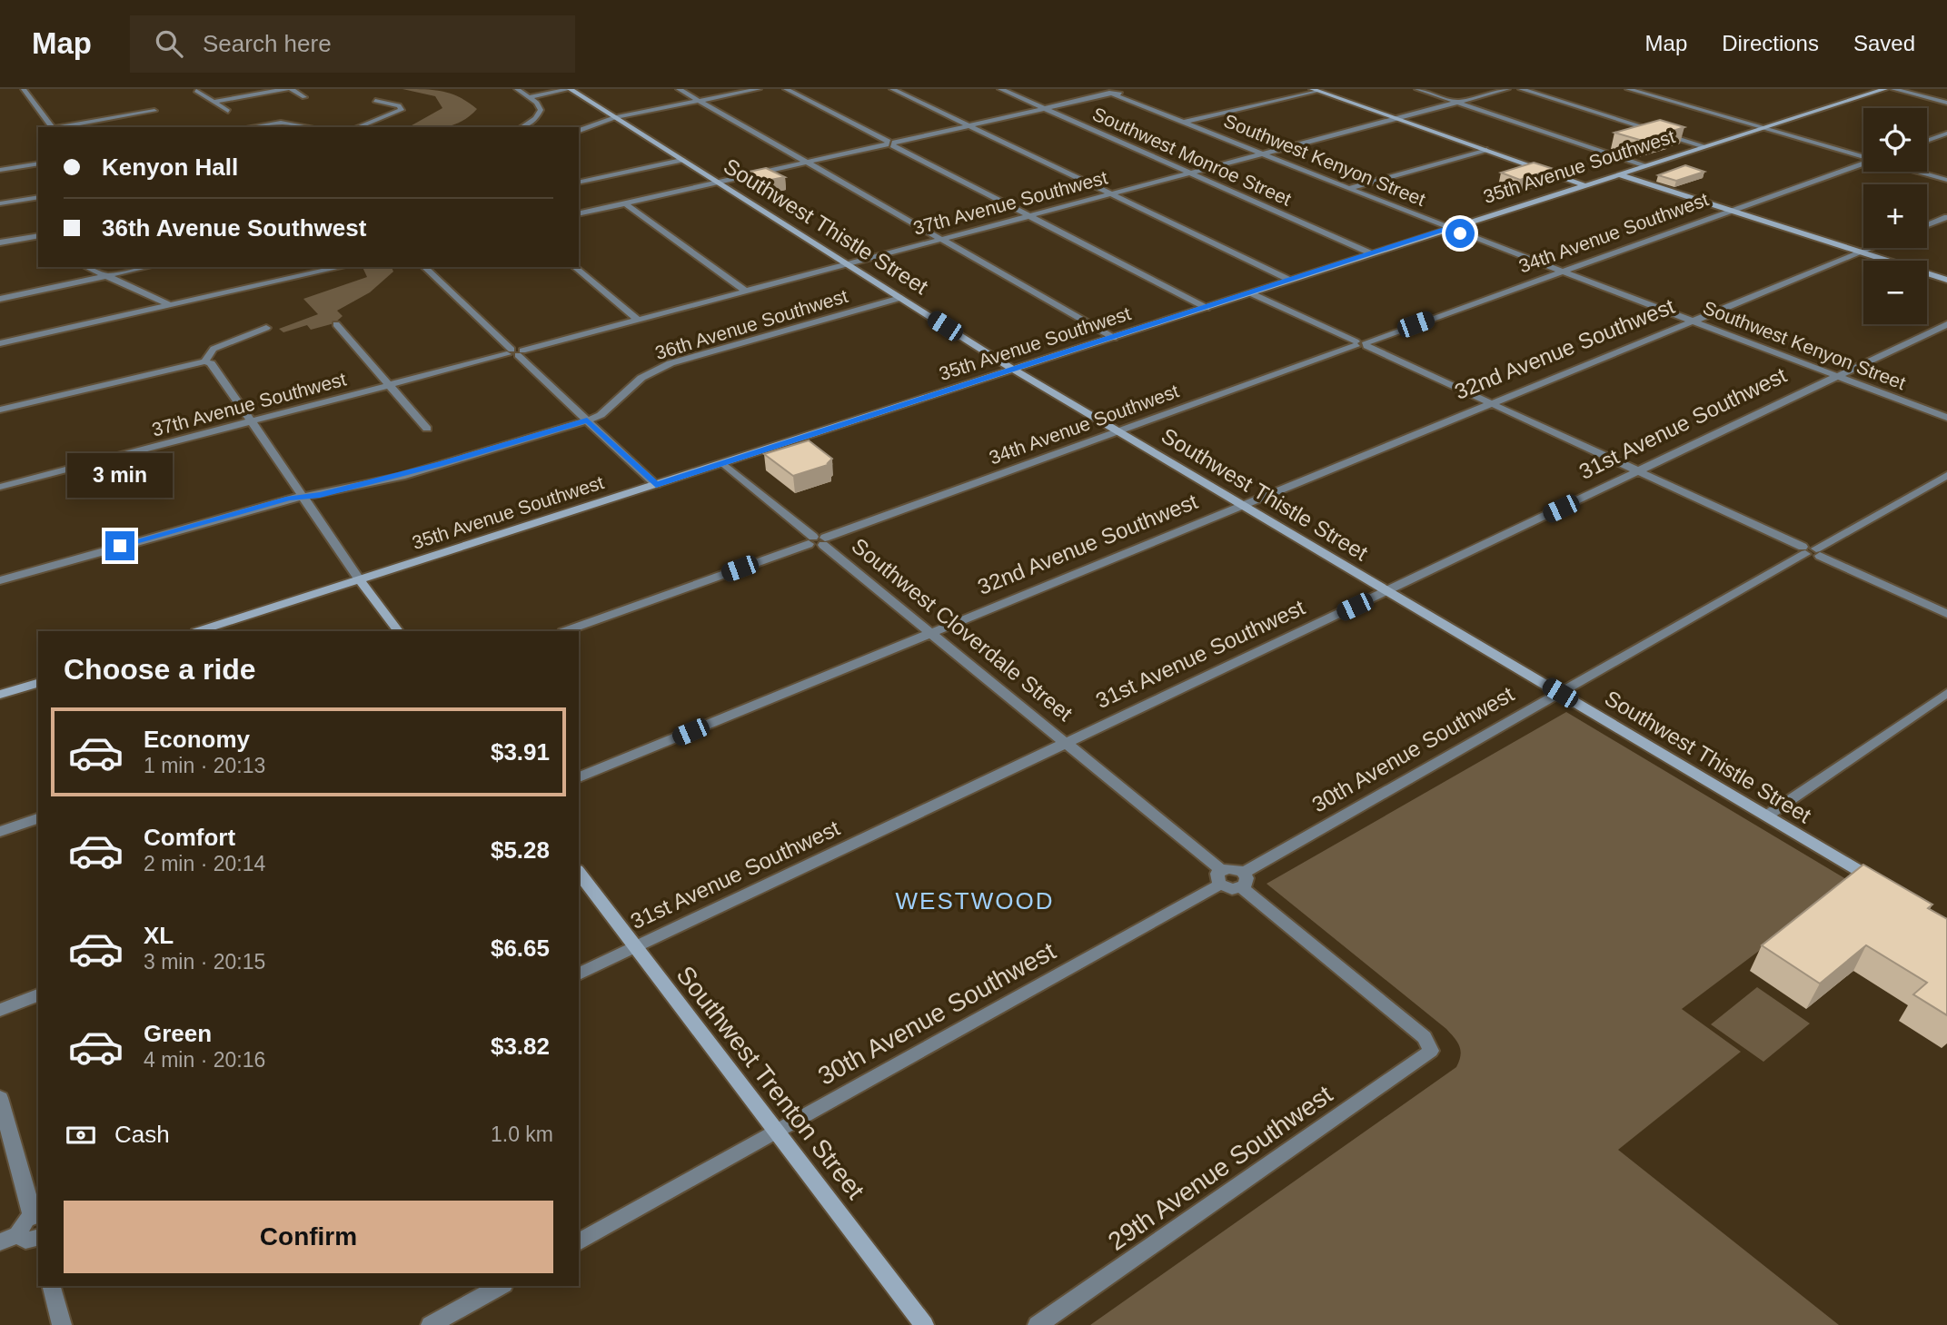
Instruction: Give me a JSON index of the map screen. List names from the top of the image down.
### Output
{
  "streets": {
    "main road": ["35th Avenue Southwest", "Southwest Thistle Street", "Southwest Trenton Street"],
    "street": [
      "Southwest Monroe Street",
      "Southwest Kenyon Street",
      "37th Avenue Southwest",
      "34th Avenue Southwest",
      "36th Avenue Southwest",
      "32nd Avenue Southwest",
      "31st Avenue Southwest",
      "Southwest Cloverdale Street",
      "30th Avenue Southwest",
      "29th Avenue Southwest"
    ]
  },
  "crossings": [
    ["Southwest Monroe Street", "35th Avenue Southwest"],
    ["Southwest Monroe Street", "37th Avenue Southwest"],
    ["Southwest Kenyon Street", "35th Avenue Southwest"],
    ["Southwest Kenyon Street", "37th Avenue Southwest"],
    ["Southwest Kenyon Street", "34th Avenue Southwest"],
    ["Southwest Kenyon Street", "32nd Avenue Southwest"],
    ["Southwest Kenyon Street", "31st Avenue Southwest"],
    ["35th Avenue Southwest", "Southwest Thistle Street"],
    ["35th Avenue Southwest", "Southwest Cloverdale Street"],
    ["37th Avenue Southwest", "Southwest Thistle Street"],
    ["Southwest Thistle Street", "34th Avenue Southwest"],
    ["Southwest Thistle Street", "36th Avenue Southwest"],
    ["Southwest Thistle Street", "32nd Avenue Southwest"],
    ["Southwest Thistle Street", "31st Avenue Southwest"],
    ["Southwest Thistle Street", "30th Avenue Southwest"],
    ["34th Avenue Southwest", "Southwest Cloverdale Street"],
    ["32nd Avenue Southwest", "Southwest Cloverdale Street"],
    ["31st Avenue Southwest", "Southwest Cloverdale Street"],
    ["31st Avenue Southwest", "Southwest Trenton Street"],
    ["Southwest Cloverdale Street", "30th Avenue Southwest"],
    ["30th Avenue Southwest", "Southwest Trenton Street"],
    ["30th Avenue Southwest", "29th Avenue Southwest"]
  ],
  "districts": ["WESTWOOD"],
  "page": {
    "header": "Map",
    "search": "Search here",
    "nav": ["Map", "Directions", "Saved"],
    "map_buttons": ["+", "−"],
    "banner": ["Kenyon Hall", "36th Avenue Southwest"],
    "bubble": "3 min",
    "heading": "Choose a ride",
    "list": [
      {
        "name": "Economy",
        "note": "1 min · 20:13",
        "value": "$3.91"
      },
      {
        "name": "Comfort",
        "note": "2 min · 20:14",
        "value": "$5.28"
      },
      {
        "name": "XL",
        "note": "3 min · 20:15",
        "value": "$6.65"
      },
      {
        "name": "Green",
        "note": "4 min · 20:16",
        "value": "$3.82"
      }
    ],
    "pay": ["Cash", "1.0 km"],
    "buttons": "Confirm"
  }
}
